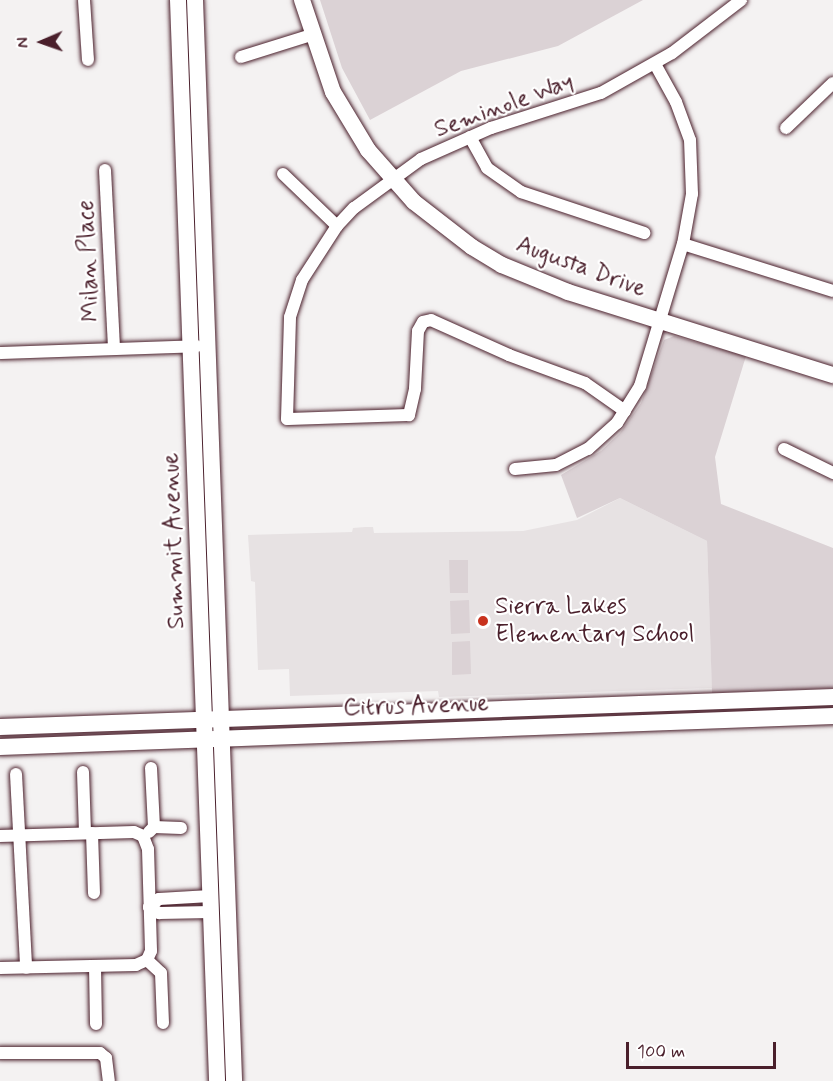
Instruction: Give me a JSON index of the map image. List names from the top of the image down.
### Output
{
  "streets": {
    "main road": ["Augusta Drive", "Summit Avenue", "Citrus Avenue"],
    "street": ["Seminole Way", "Milan Place"]
  },
  "crossings": [
    ["Seminole Way", "Augusta Drive"],
    ["Summit Avenue", "Citrus Avenue"]
  ],
  "places": ["Sierra Lakes Elementary School"],
  "scale_bar": "100 m",
  "north": "left"
}
